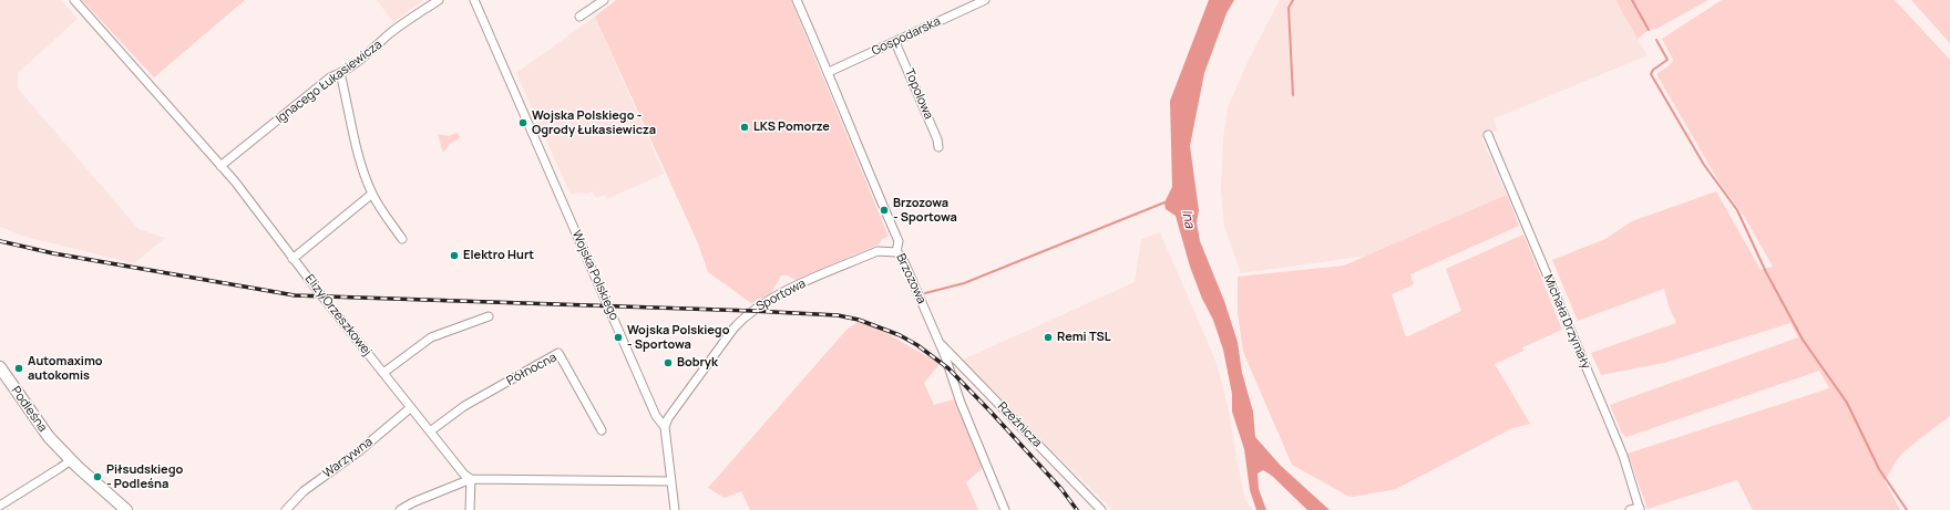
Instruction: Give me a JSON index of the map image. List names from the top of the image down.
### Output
{
  "streets": {
    "street": [
      "Gospodarska",
      "Ignacego Łukasiewicza",
      "Topolowa",
      "Wojska Polskiego",
      "Brzozowa",
      "Sportowa",
      "Elizy Orzeszkowej",
      "Michała Drzymały",
      "Północna",
      "Podleśna",
      "Rzeźnicza",
      "Warzywna"
    ]
  },
  "crossings": [
    ["Gospodarska", "Topolowa"],
    ["Gospodarska", "Brzozowa"],
    ["Ignacego Łukasiewicza", "Elizy Orzeszkowej"],
    ["Wojska Polskiego", "Sportowa"],
    ["Brzozowa", "Sportowa"],
    ["Brzozowa", "Rzeźnicza"],
    ["Elizy Orzeszkowej", "Północna"],
    ["Elizy Orzeszkowej", "Warzywna"]
  ],
  "water": ["Ina"],
  "places": [
    "Wojska Polskiego - Ogrody Łukasiewicza",
    "LKS Pomorze",
    "Brzozowa - Sportowa",
    "Elektro Hurt",
    "Wojska Polskiego - Sportowa",
    "Remi TSL",
    "Bobryk",
    "Automaximo autokomis",
    "Piłsudskiego - Podleśna"
  ]
}
